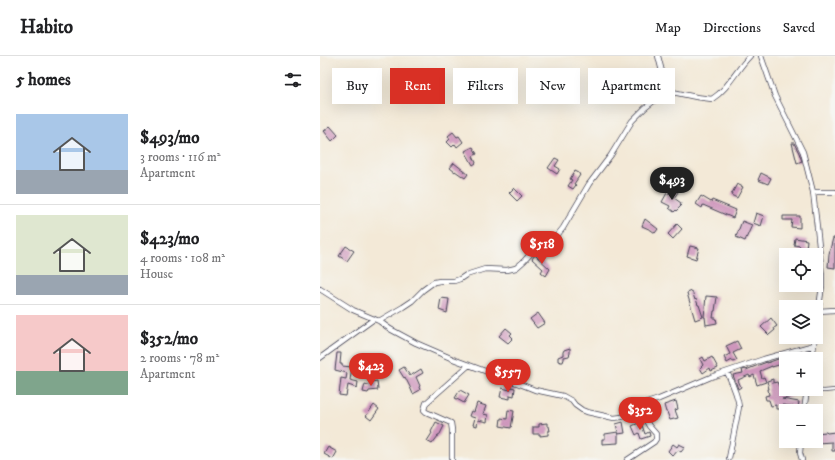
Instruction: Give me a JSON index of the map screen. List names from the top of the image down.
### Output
{
  "page": {
    "header": "Habito",
    "nav": ["Map", "Directions", "Saved"],
    "heading": "5 homes",
    "chip": [
      "Buy",
      "Rent",
      "Filters",
      "New",
      "Apartment"
    ],
    "list": [
      {
        "name": "$493/mo",
        "note": "3 rooms · 116 m² · Apartment"
      },
      {
        "name": "$423/mo",
        "note": "4 rooms · 108 m² · House"
      },
      {
        "name": "$352/mo",
        "note": "2 rooms · 78 m² · Apartment"
      }
    ],
    "price": [
      "$493",
      "$518",
      "$423",
      "$557",
      "$352"
    ],
    "map_buttons": ["+", "−"]
  }
}
